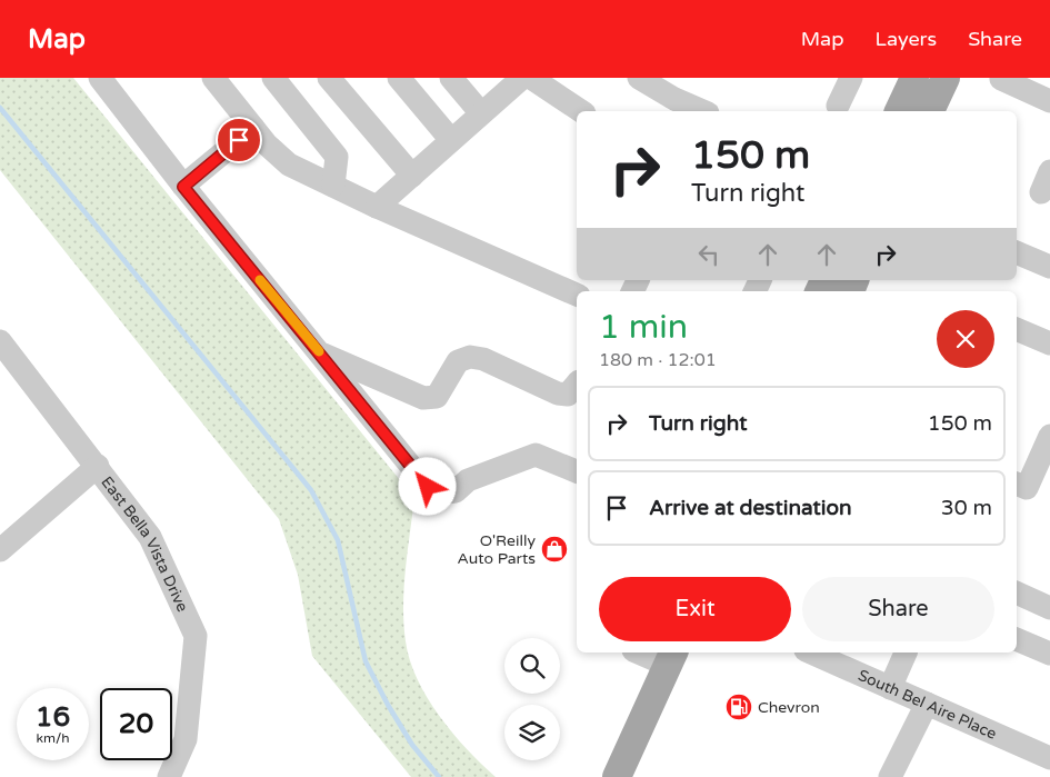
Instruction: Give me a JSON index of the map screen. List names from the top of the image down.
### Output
{
  "streets": {
    "street": ["East Bella Vista Drive", "South Bel Aire Place"]
  },
  "places": {
    "shop": ["O'Reilly Auto Parts"],
    "fuel station": ["Chevron"]
  },
  "page": {
    "header": "Map",
    "nav": ["Map", "Layers", "Share"],
    "turn": ["150 m", "Turn right"],
    "heading": ["1 min", "180 m · 12:01"],
    "list": [
      {
        "name": "Turn right",
        "value": "150 m"
      },
      {
        "name": "Arrive at destination",
        "value": "30 m"
      }
    ],
    "buttons": ["Exit", "Share"],
    "speed": "16 km/h",
    "limit": "20"
  }
}
